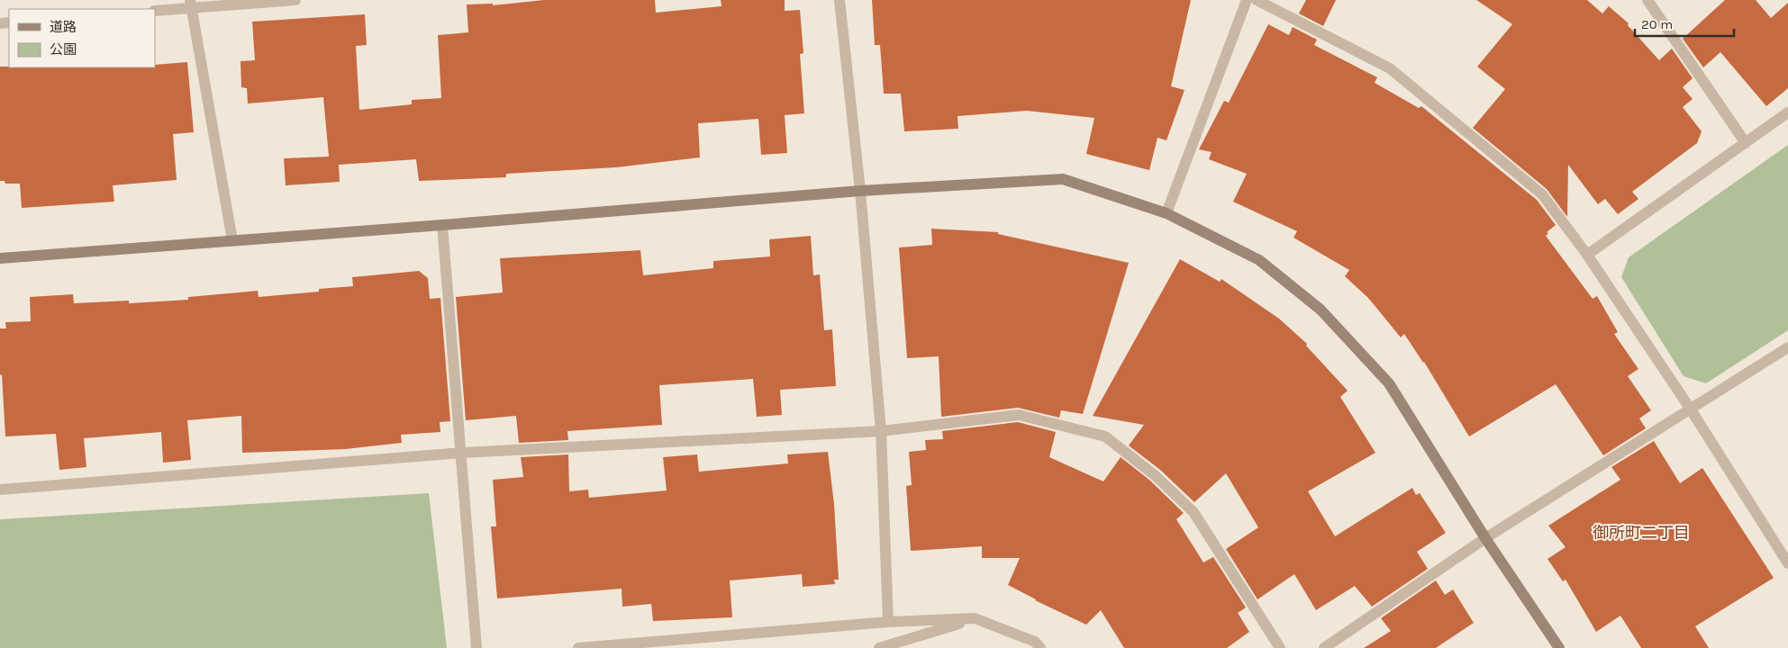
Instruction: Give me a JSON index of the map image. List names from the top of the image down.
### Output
{
  "districts": ["御所町二丁目"],
  "legend": ["道路", "公園"],
  "scale_bar": "20 m"
}
